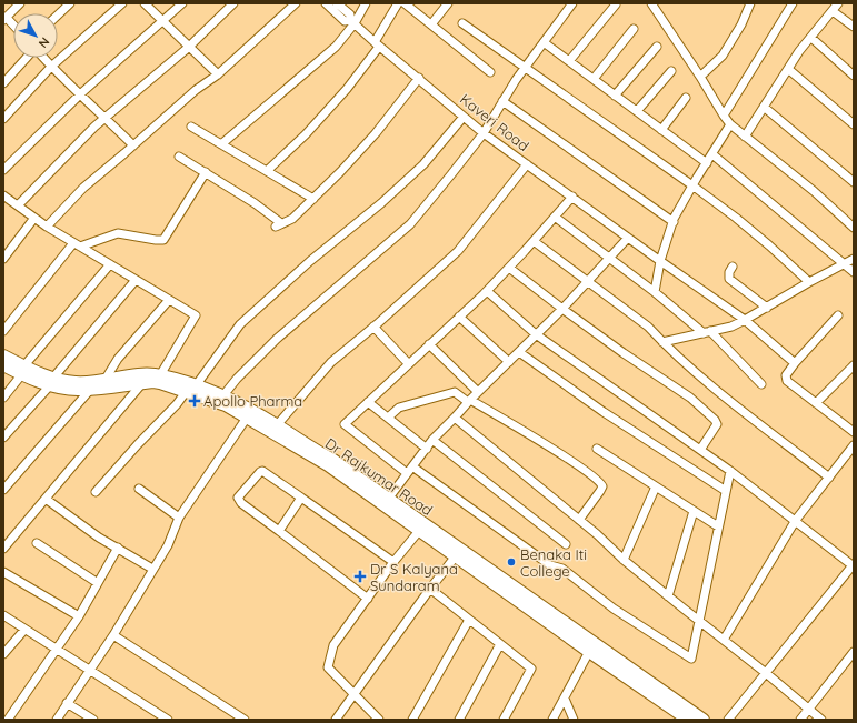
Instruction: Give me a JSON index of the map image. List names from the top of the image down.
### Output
{
  "streets": {
    "main road": ["Dr Rajkumar Road"],
    "street": ["Kaveri Road"]
  },
  "places": {
    "health": ["Apollo Pharma", "Dr S Kalyana Sundaram"],
    "other": ["Benaka Iti College"]
  },
  "north": "bottom right"
}
